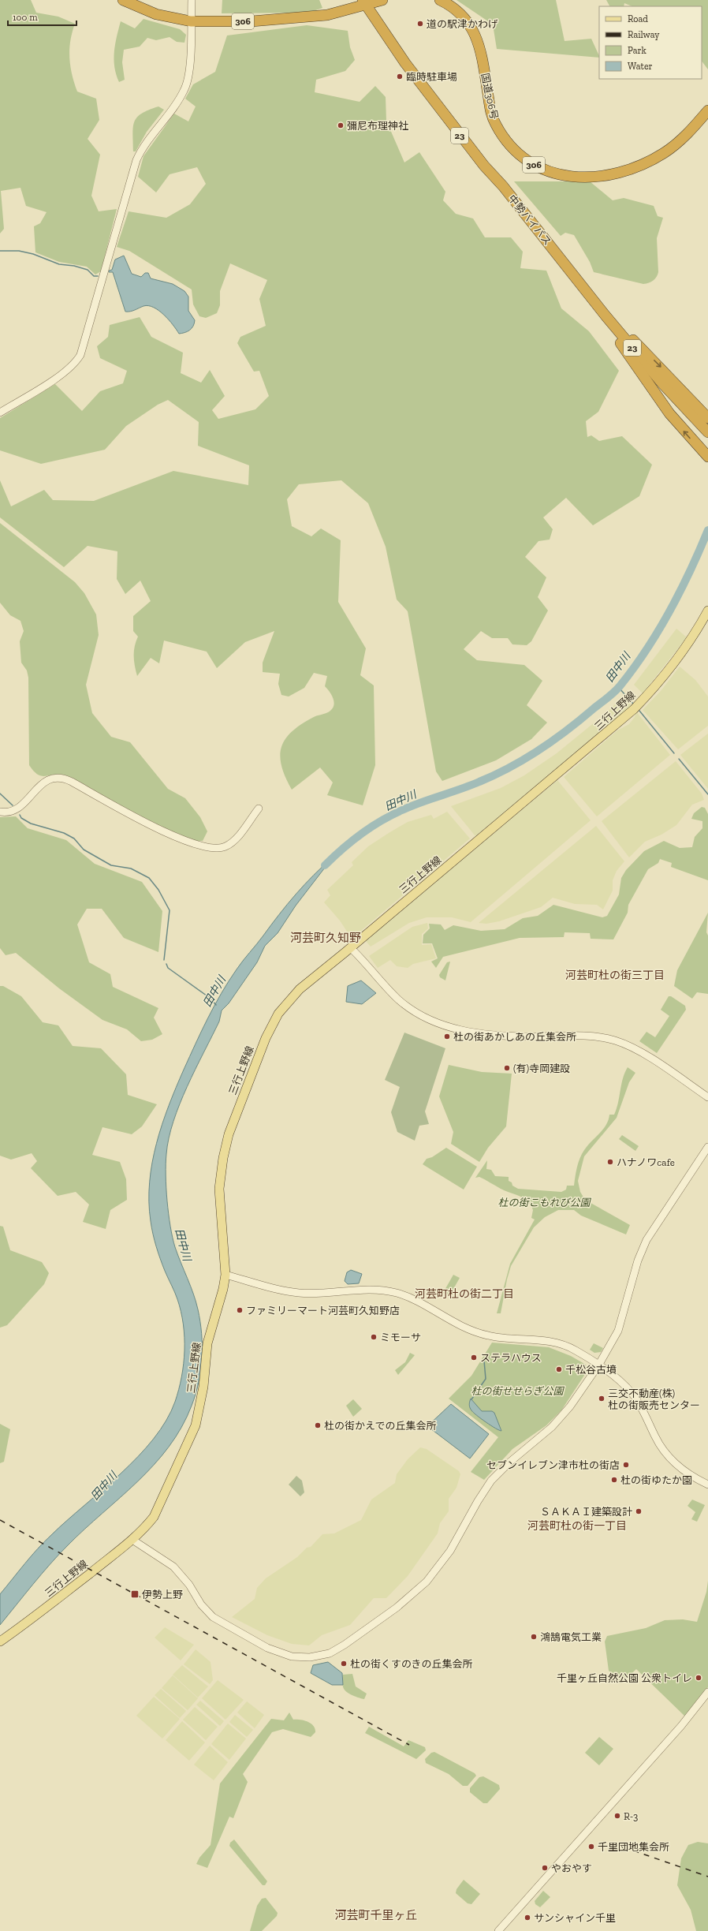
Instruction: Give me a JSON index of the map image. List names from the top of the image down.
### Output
{
  "streets": {
    "highway": [
      "306",
      "国道306号",
      "23",
      "中勢バイパス"
    ],
    "main road": ["三行上野線"]
  },
  "crossings": [
    ["306", "中勢バイパス"]
  ],
  "districts": [
    "河芸町久知野",
    "河芸町杜の街三丁目",
    "河芸町杜の街二丁目",
    "河芸町杜の街一丁目",
    "河芸町千里ヶ丘"
  ],
  "water": ["田中川"],
  "parks": ["杜の街こもれび公園", "杜の街せせらぎ公園"],
  "places": {
    "other": [
      "道の駅津かわげ",
      "臨時駐車場",
      "彌尼布理神社",
      "杜の街あかしあの丘集会所",
      "(有)寺岡建設",
      "ハナノワcafe",
      "ファミリーマート河芸町久知野店",
      "ミモーサ",
      "ステラハウス",
      "千松谷古墳",
      "三交不動産(株) 杜の街販売センター",
      "杜の街かえでの丘集会所",
      "セブンイレブン津市杜の街店",
      "杜の街ゆたか園",
      "ＳＡＫＡＩ建築設計",
      "鴻鵠電気工業",
      "杜の街くすのきの丘集会所",
      "千里ヶ丘自然公園 公衆トイレ",
      "R-3",
      "千里団地集会所",
      "やおやす",
      "サンシャイン千里"
    ],
    "transit": ["伊勢上野"]
  },
  "legend": [
    "Road",
    "Railway",
    "Park",
    "Water"
  ],
  "scale_bar": "100 m"
}
